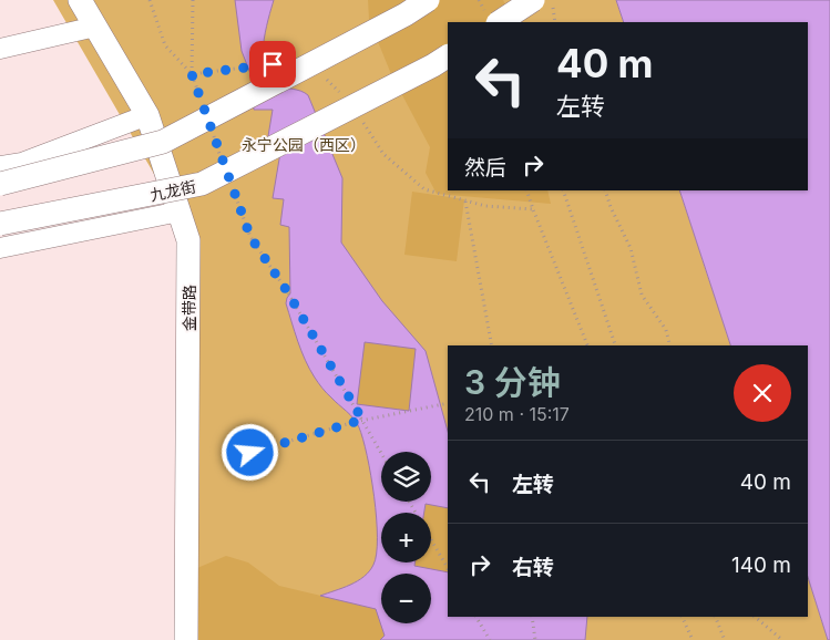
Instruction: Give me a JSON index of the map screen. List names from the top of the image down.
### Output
{
  "streets": {
    "main road": ["九龙街", "金带路"]
  },
  "crossings": [
    ["九龙街", "金带路"]
  ],
  "parks": ["永宁公园（西区）"],
  "page": {
    "turn": ["40 m", "左转"],
    "then": "然后",
    "heading": ["3 分钟", "210 m · 15:17"],
    "list": [
      {
        "name": "左转",
        "value": "40 m"
      },
      {
        "name": "右转",
        "value": "140 m"
      }
    ],
    "map_buttons": ["+", "−"]
  }
}
